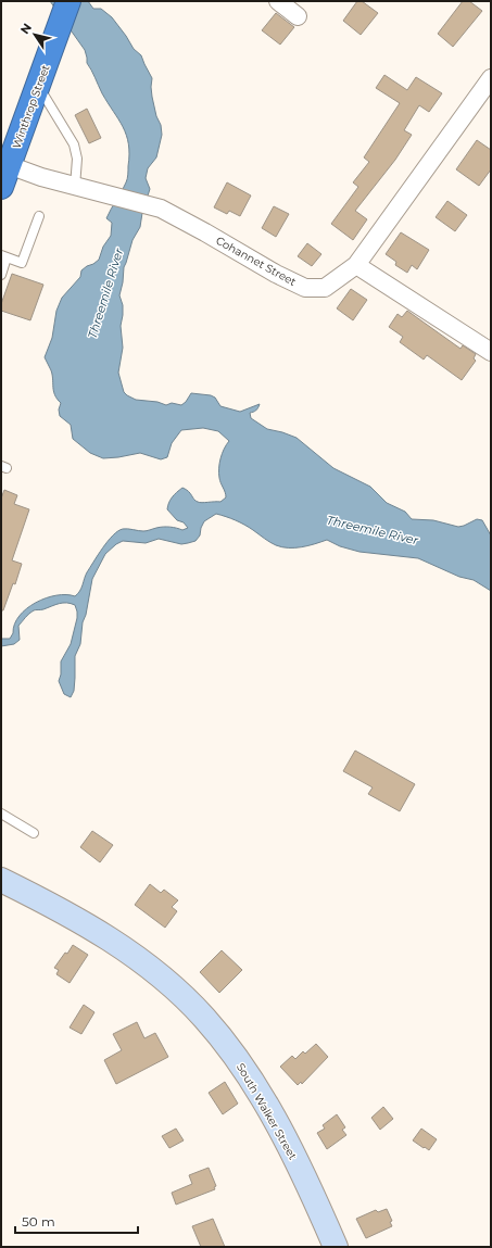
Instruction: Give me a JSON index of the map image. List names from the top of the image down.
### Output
{
  "streets": {
    "highway": ["Winthrop Street"],
    "street": ["Cohannet Street", "South Walker Street"]
  },
  "crossings": [
    ["Winthrop Street", "Cohannet Street"]
  ],
  "water": ["Threemile River"],
  "scale_bar": "50 m",
  "north": "top left"
}
